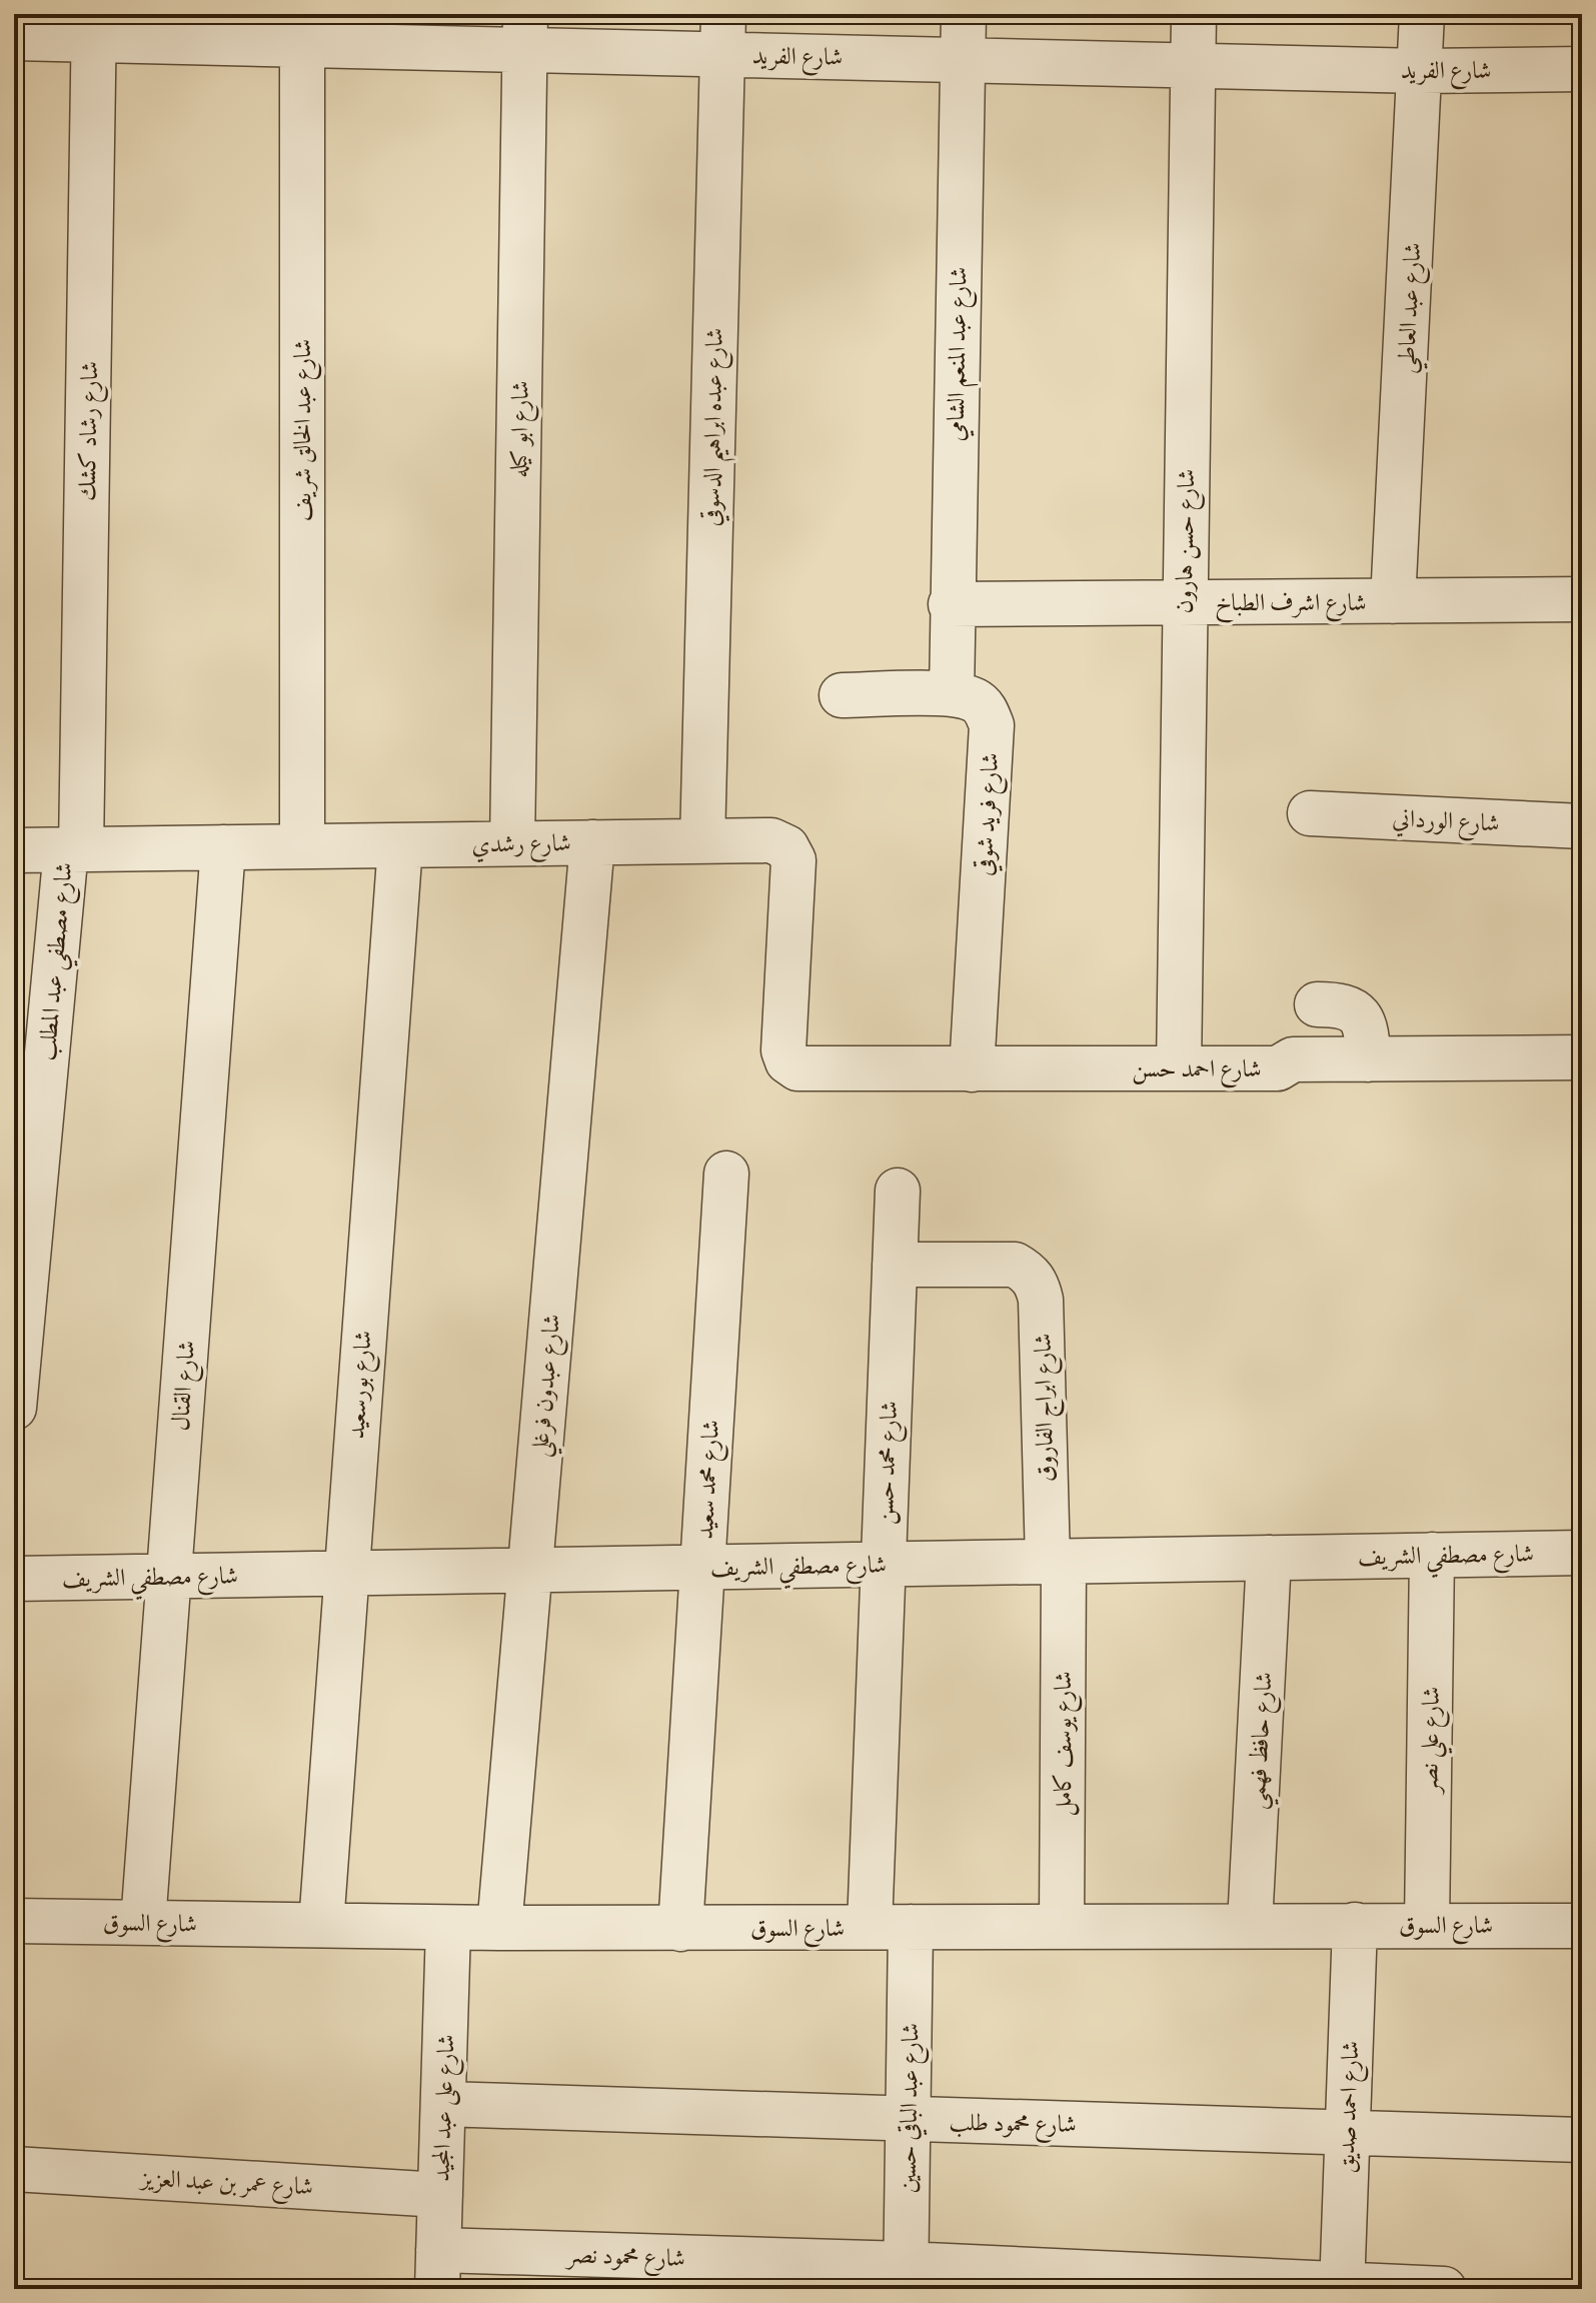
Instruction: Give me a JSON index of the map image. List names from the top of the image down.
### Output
{
  "streets": {
    "street": [
      "شارع الفريد",
      "شارع عبد العاطي",
      "شارع عبد المنعم الشامي",
      "شارع عبده ابراهيم الدسوقي",
      "شارع ابو كيله",
      "شارع عبد الخالق شريف",
      "شارع رشاد كشك",
      "شارع حسن هارون",
      "شارع اشرف الطباخ",
      "شارع فريد شوقي",
      "شارع الورداني",
      "شارع رشدي",
      "شارع مصطفي عبد المطلب",
      "شارع احمد حسن",
      "شارع بورسعيد",
      "شارع القنال",
      "شارع عبدون فرغلي",
      "شارع ابراج الفاروق",
      "شارع محمد حسن",
      "شارع محمد سعيد",
      "شارع مصطفي الشريف",
      "شارع علي نصر",
      "شارع حافظ فهمي",
      "شارع يوسف كامل",
      "شارع السوق",
      "شارع احمد صديق",
      "شارع على عبد المجيد",
      "شارع عبد الباقي حسين",
      "شارع محمود طلب",
      "شارع عمر بن عبد العزيز",
      "شارع محمود نصر"
    ]
  },
  "crossings": [
    ["شارع الفريد", "شارع عبد العاطي"],
    ["شارع الفريد", "شارع عبد المنعم الشامي"],
    ["شارع الفريد", "شارع عبده ابراهيم الدسوقي"],
    ["شارع الفريد", "شارع ابو كيله"],
    ["شارع الفريد", "شارع عبد الخالق شريف"],
    ["شارع الفريد", "شارع رشاد كشك"],
    ["شارع الفريد", "شارع حسن هارون"],
    ["شارع عبد العاطي", "شارع اشرف الطباخ"],
    ["شارع عبد المنعم الشامي", "شارع اشرف الطباخ"],
    ["شارع عبد المنعم الشامي", "شارع فريد شوقي"],
    ["شارع عبده ابراهيم الدسوقي", "شارع رشدي"],
    ["شارع ابو كيله", "شارع رشدي"],
    ["شارع عبد الخالق شريف", "شارع رشدي"],
    ["شارع رشاد كشك", "شارع رشدي"],
    ["شارع رشاد كشك", "شارع مصطفي عبد المطلب"],
    ["شارع حسن هارون", "شارع اشرف الطباخ"],
    ["شارع حسن هارون", "شارع احمد حسن"],
    ["شارع فريد شوقي", "شارع احمد حسن"],
    ["شارع رشدي", "شارع مصطفي عبد المطلب"],
    ["شارع رشدي", "شارع احمد حسن"],
    ["شارع رشدي", "شارع بورسعيد"],
    ["شارع رشدي", "شارع القنال"],
    ["شارع رشدي", "شارع عبدون فرغلي"],
    ["شارع بورسعيد", "شارع مصطفي الشريف"],
    ["شارع بورسعيد", "شارع السوق"],
    ["شارع القنال", "شارع مصطفي الشريف"],
    ["شارع القنال", "شارع السوق"],
    ["شارع عبدون فرغلي", "شارع مصطفي الشريف"],
    ["شارع عبدون فرغلي", "شارع السوق"],
    ["شارع ابراج الفاروق", "شارع محمد حسن"],
    ["شارع ابراج الفاروق", "شارع مصطفي الشريف"],
    ["شارع ابراج الفاروق", "شارع يوسف كامل"],
    ["شارع محمد حسن", "شارع مصطفي الشريف"],
    ["شارع محمد حسن", "شارع السوق"],
    ["شارع محمد حسن", "شارع عبد الباقي حسين"],
    ["شارع محمد سعيد", "شارع مصطفي الشريف"],
    ["شارع محمد سعيد", "شارع السوق"],
    ["شارع مصطفي الشريف", "شارع علي نصر"],
    ["شارع مصطفي الشريف", "شارع حافظ فهمي"],
    ["شارع مصطفي الشريف", "شارع يوسف كامل"],
    ["شارع علي نصر", "شارع السوق"],
    ["شارع حافظ فهمي", "شارع السوق"],
    ["شارع يوسف كامل", "شارع السوق"],
    ["شارع السوق", "شارع احمد صديق"],
    ["شارع السوق", "شارع على عبد المجيد"],
    ["شارع السوق", "شارع عبد الباقي حسين"],
    ["شارع احمد صديق", "شارع محمود طلب"],
    ["شارع احمد صديق", "شارع محمود نصر"],
    ["شارع على عبد المجيد", "شارع محمود طلب"],
    ["شارع على عبد المجيد", "شارع عمر بن عبد العزيز"],
    ["شارع على عبد المجيد", "شارع محمود نصر"],
    ["شارع عبد الباقي حسين", "شارع محمود طلب"],
    ["شارع عبد الباقي حسين", "شارع محمود نصر"]
  ]
}
